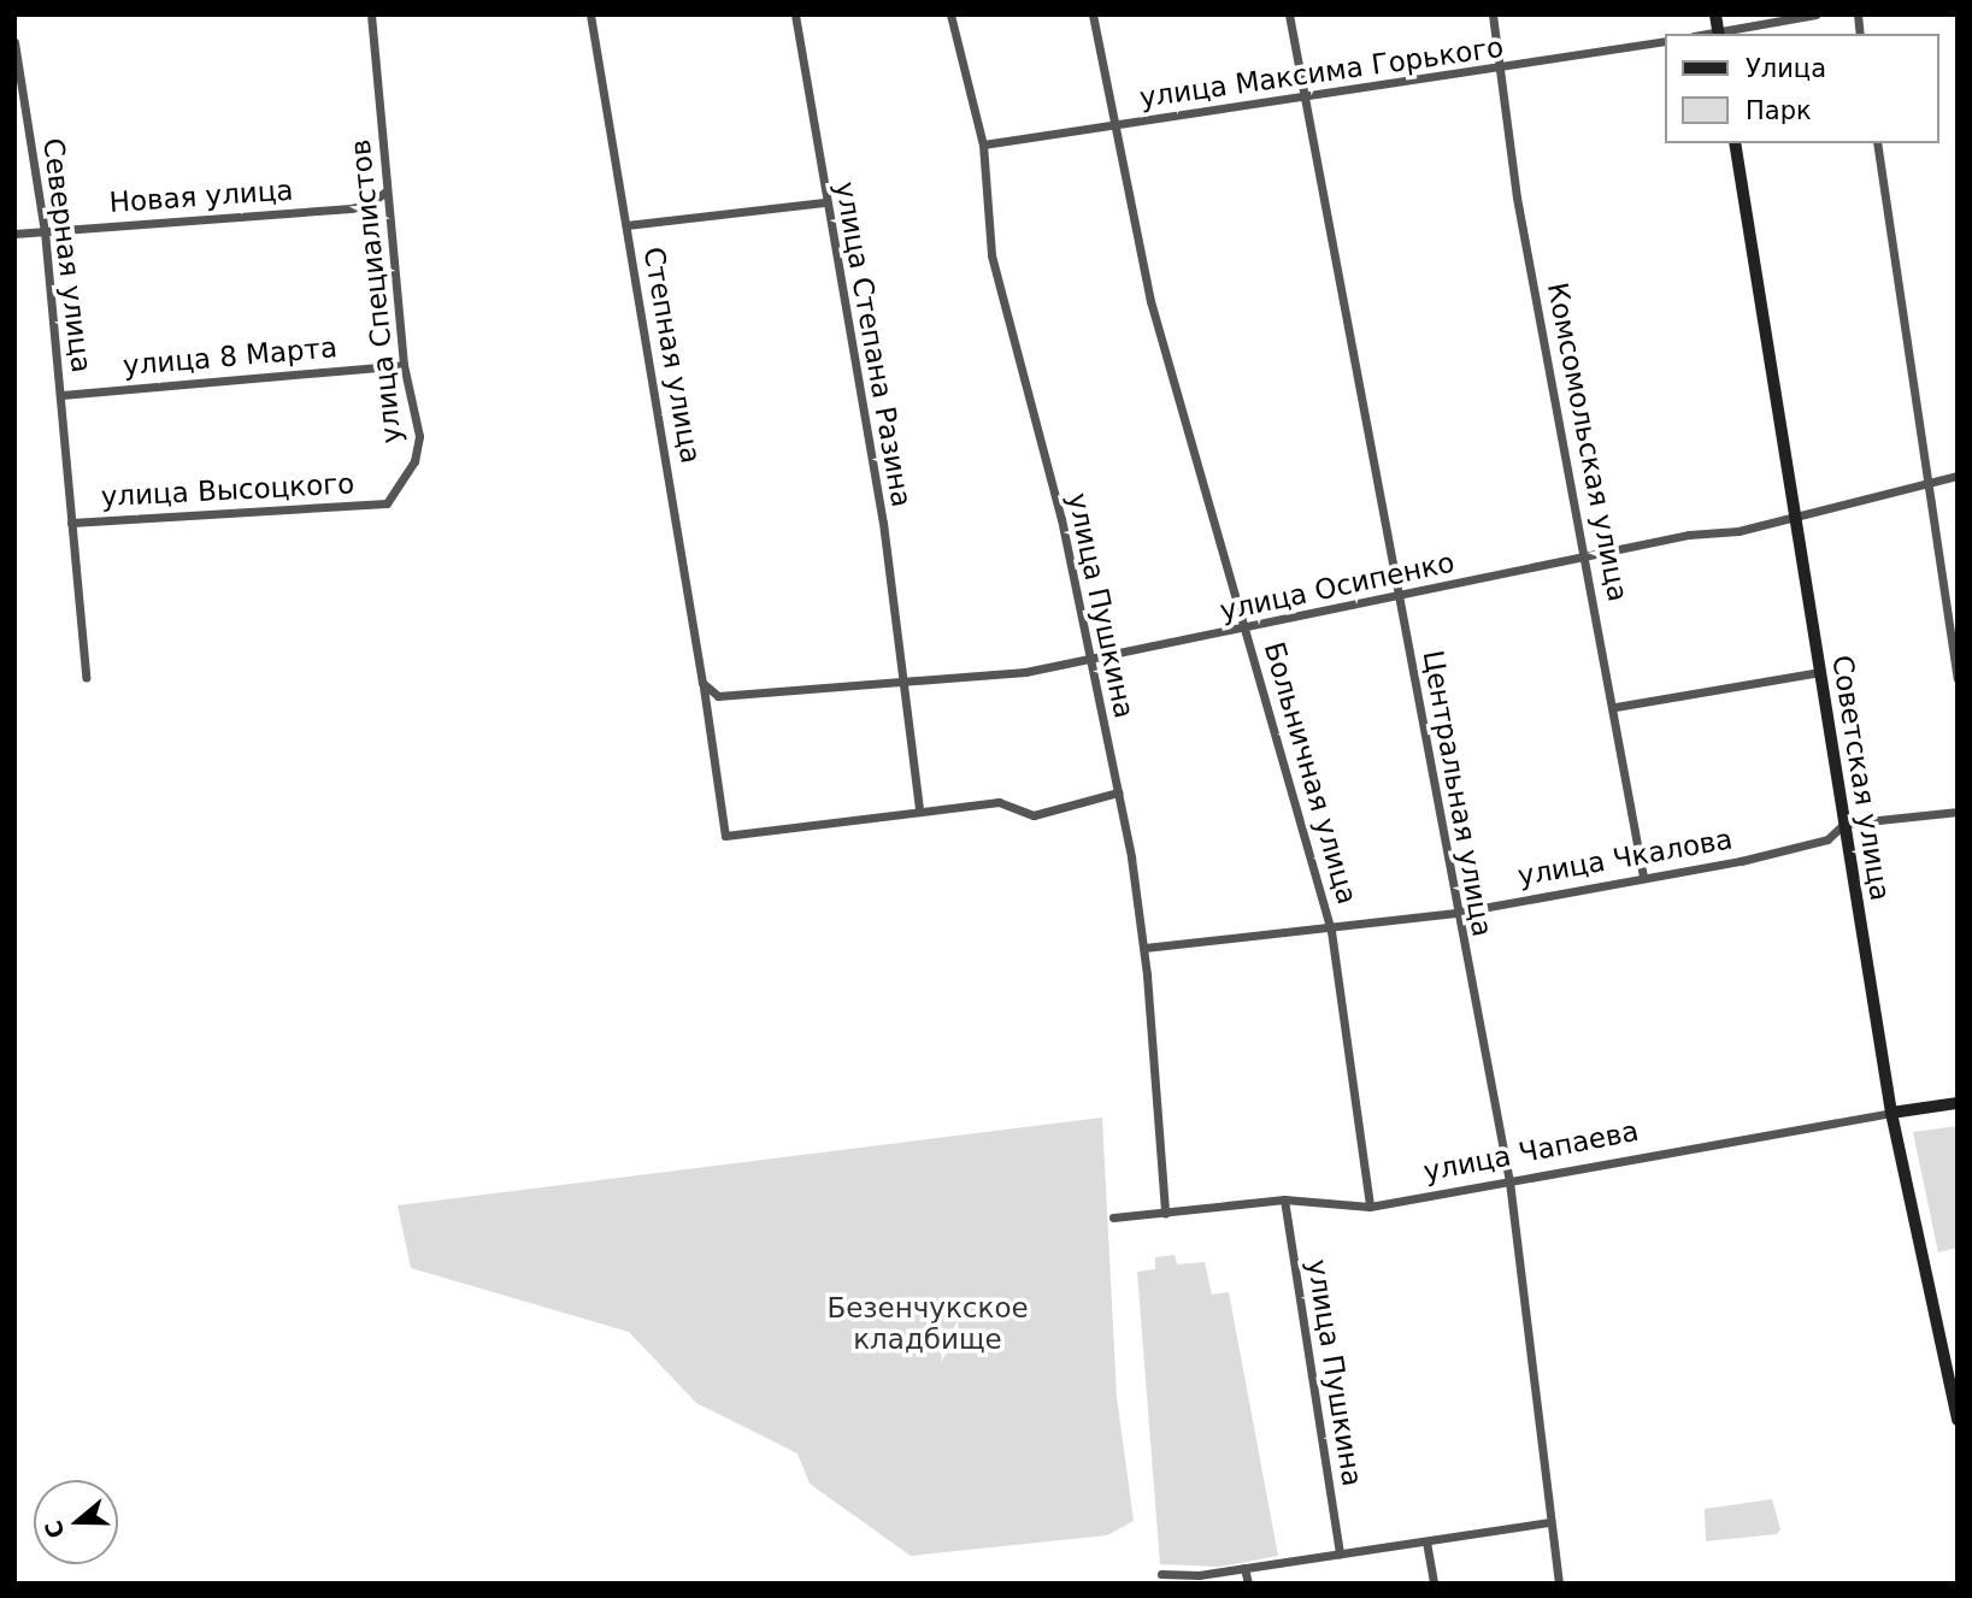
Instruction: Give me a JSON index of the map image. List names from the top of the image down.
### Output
{
  "streets": {
    "street": [
      "улица Максима Горького",
      "Новая улица",
      "Северная улица",
      "улица Специалистов",
      "улица Степана Разина",
      "Степная улица",
      "улица 8 Марта",
      "Комсомольская улица",
      "улица Высоцкого",
      "улица Осипенко",
      "улица Пушкина",
      "Больничная улица",
      "Советская улица",
      "Центральная улица",
      "улица Чкалова",
      "улица Чапаева"
    ]
  },
  "crossings": [
    ["улица Максима Горького", "Комсомольская улица"],
    ["улица Максима Горького", "улица Пушкина"],
    ["улица Максима Горького", "Больничная улица"],
    ["улица Максима Горького", "Центральная улица"],
    ["Новая улица", "Северная улица"],
    ["Новая улица", "улица Специалистов"],
    ["Северная улица", "улица 8 Марта"],
    ["Северная улица", "улица Высоцкого"],
    ["улица Специалистов", "улица 8 Марта"],
    ["улица Специалистов", "улица Высоцкого"],
    ["улица Степана Разина", "Степная улица"],
    ["улица Степана Разина", "улица Осипенко"],
    ["Степная улица", "улица Осипенко"],
    ["Комсомольская улица", "улица Осипенко"],
    ["Комсомольская улица", "улица Чкалова"],
    ["улица Осипенко", "улица Пушкина"],
    ["улица Осипенко", "Больничная улица"],
    ["улица Осипенко", "Советская улица"],
    ["улица Осипенко", "Центральная улица"],
    ["улица Пушкина", "улица Чкалова"],
    ["улица Пушкина", "улица Чапаева"],
    ["Больничная улица", "улица Чкалова"],
    ["Больничная улица", "улица Чапаева"],
    ["Советская улица", "улица Чкалова"],
    ["Советская улица", "улица Чапаева"],
    ["Центральная улица", "улица Чкалова"],
    ["Центральная улица", "улица Чапаева"]
  ],
  "parks": ["Безенчукское кладбище"],
  "legend": ["Улица", "Парк"],
  "north": "left"
}
